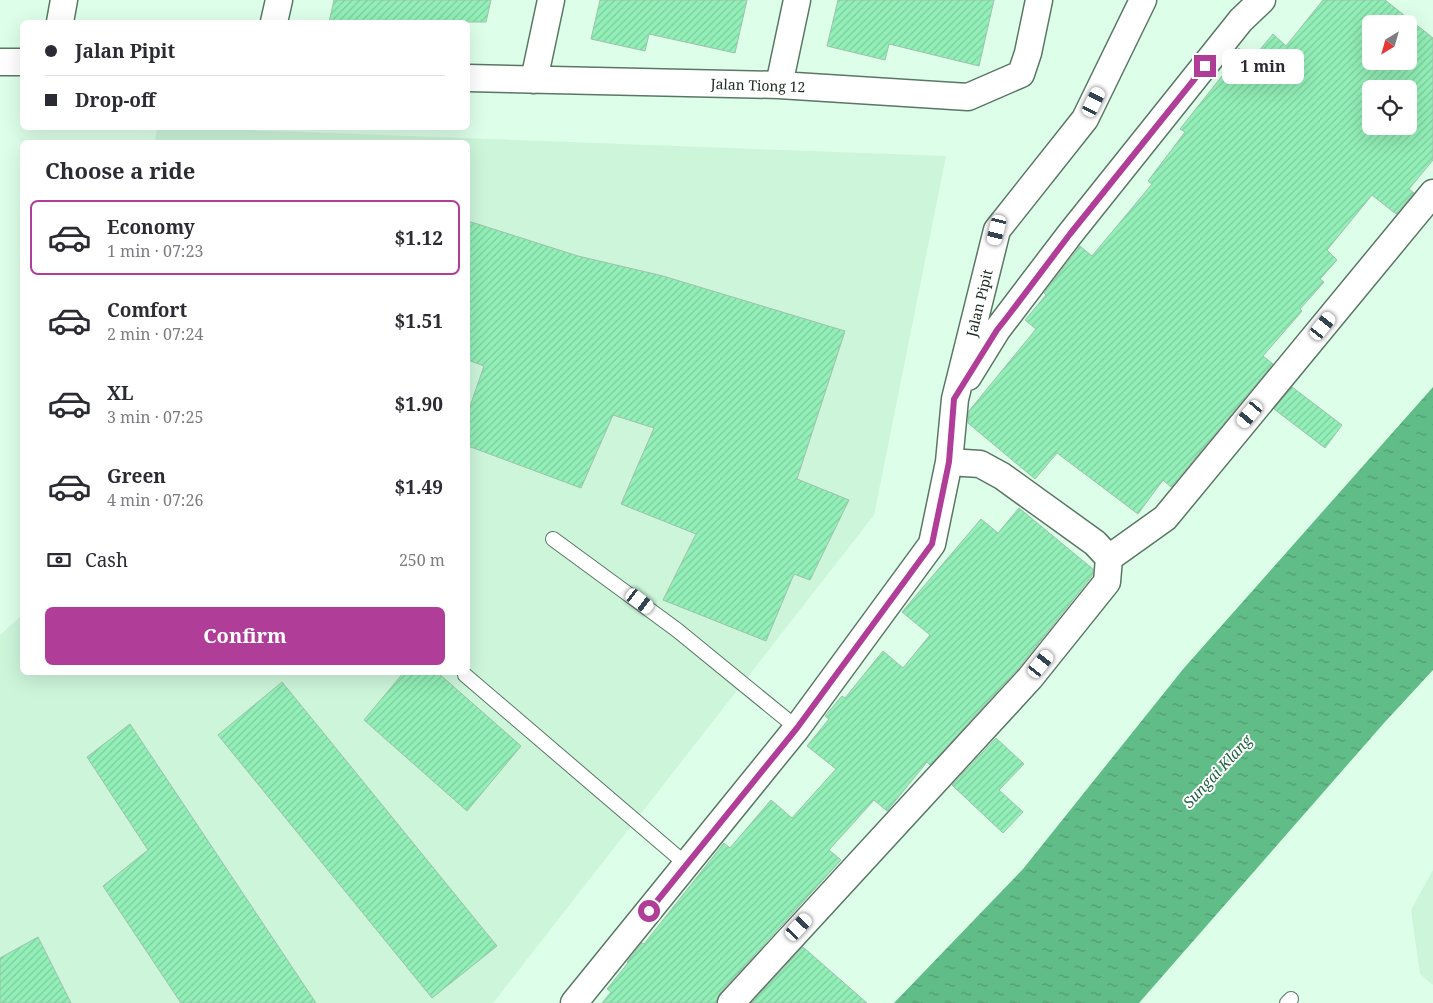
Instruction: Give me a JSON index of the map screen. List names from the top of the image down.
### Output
{
  "streets": {
    "street": ["Jalan Tiong 12", "Jalan Pipit"]
  },
  "water": ["Sungai Klang"],
  "north": "bottom left",
  "page": {
    "banner": ["Jalan Pipit", "Drop-off"],
    "bubble": "1 min",
    "heading": "Choose a ride",
    "list": [
      {
        "name": "Economy",
        "note": "1 min · 07:23",
        "value": "$1.12"
      },
      {
        "name": "Comfort",
        "note": "2 min · 07:24",
        "value": "$1.51"
      },
      {
        "name": "XL",
        "note": "3 min · 07:25",
        "value": "$1.90"
      },
      {
        "name": "Green",
        "note": "4 min · 07:26",
        "value": "$1.49"
      }
    ],
    "pay": ["Cash", "250 m"],
    "buttons": "Confirm"
  }
}
